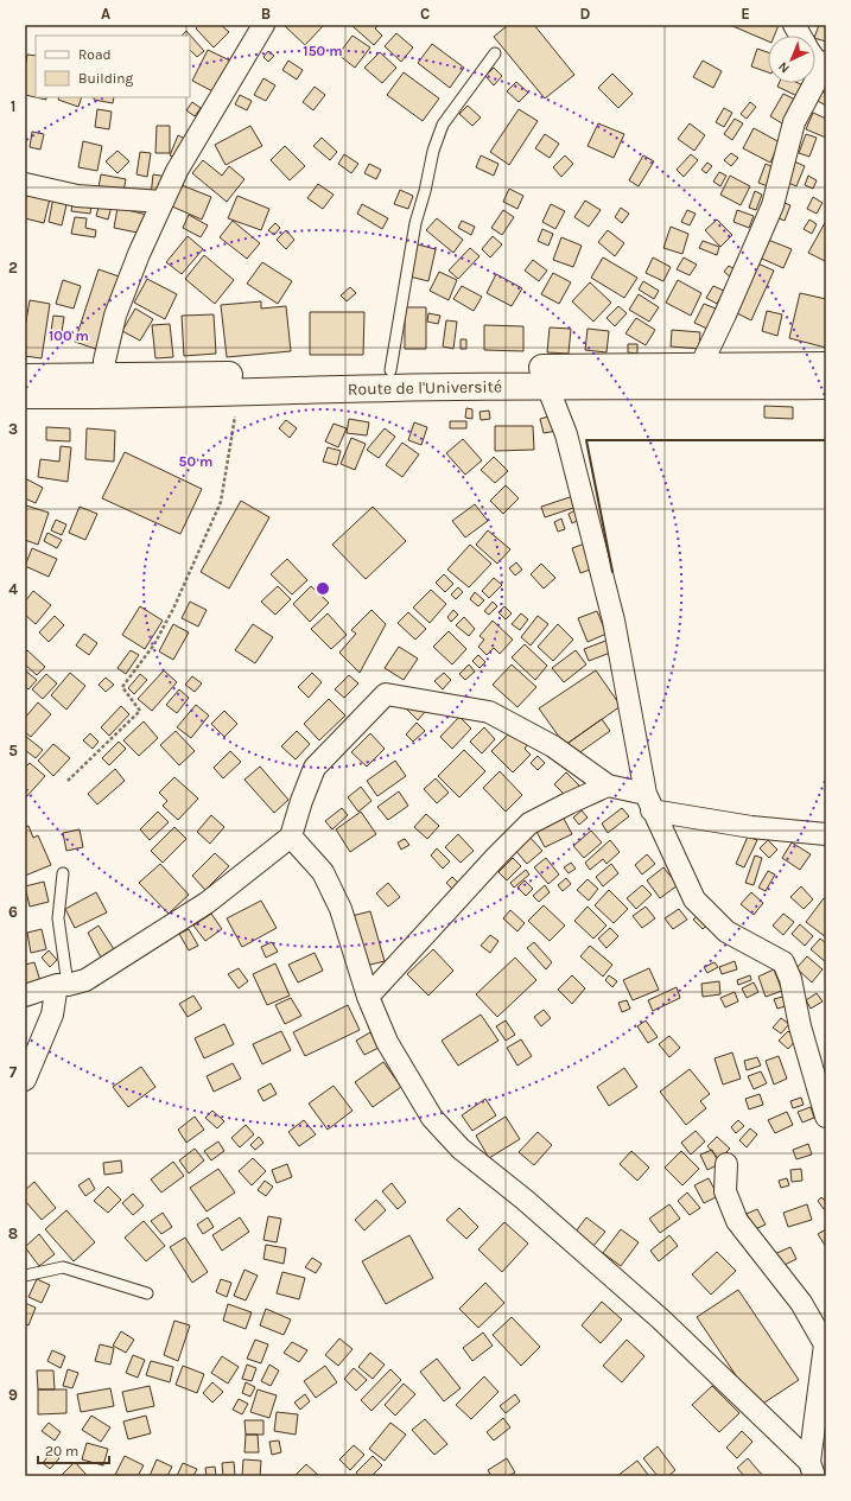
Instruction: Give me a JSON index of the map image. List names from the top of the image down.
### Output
{
  "streets": {
    "main road": ["Route de l'Université"]
  },
  "legend": ["Road", "Building"],
  "scale_bar": "20 m",
  "north": "bottom left",
  "grid": {
    "columns": [
      "A",
      "B",
      "C",
      "D",
      "E"
    ],
    "rows": [
      "1",
      "2",
      "3",
      "4",
      "5",
      "6",
      "7",
      "8",
      "9"
    ]
  },
  "rings": ["150 m", "100 m", "50 m"]
}
